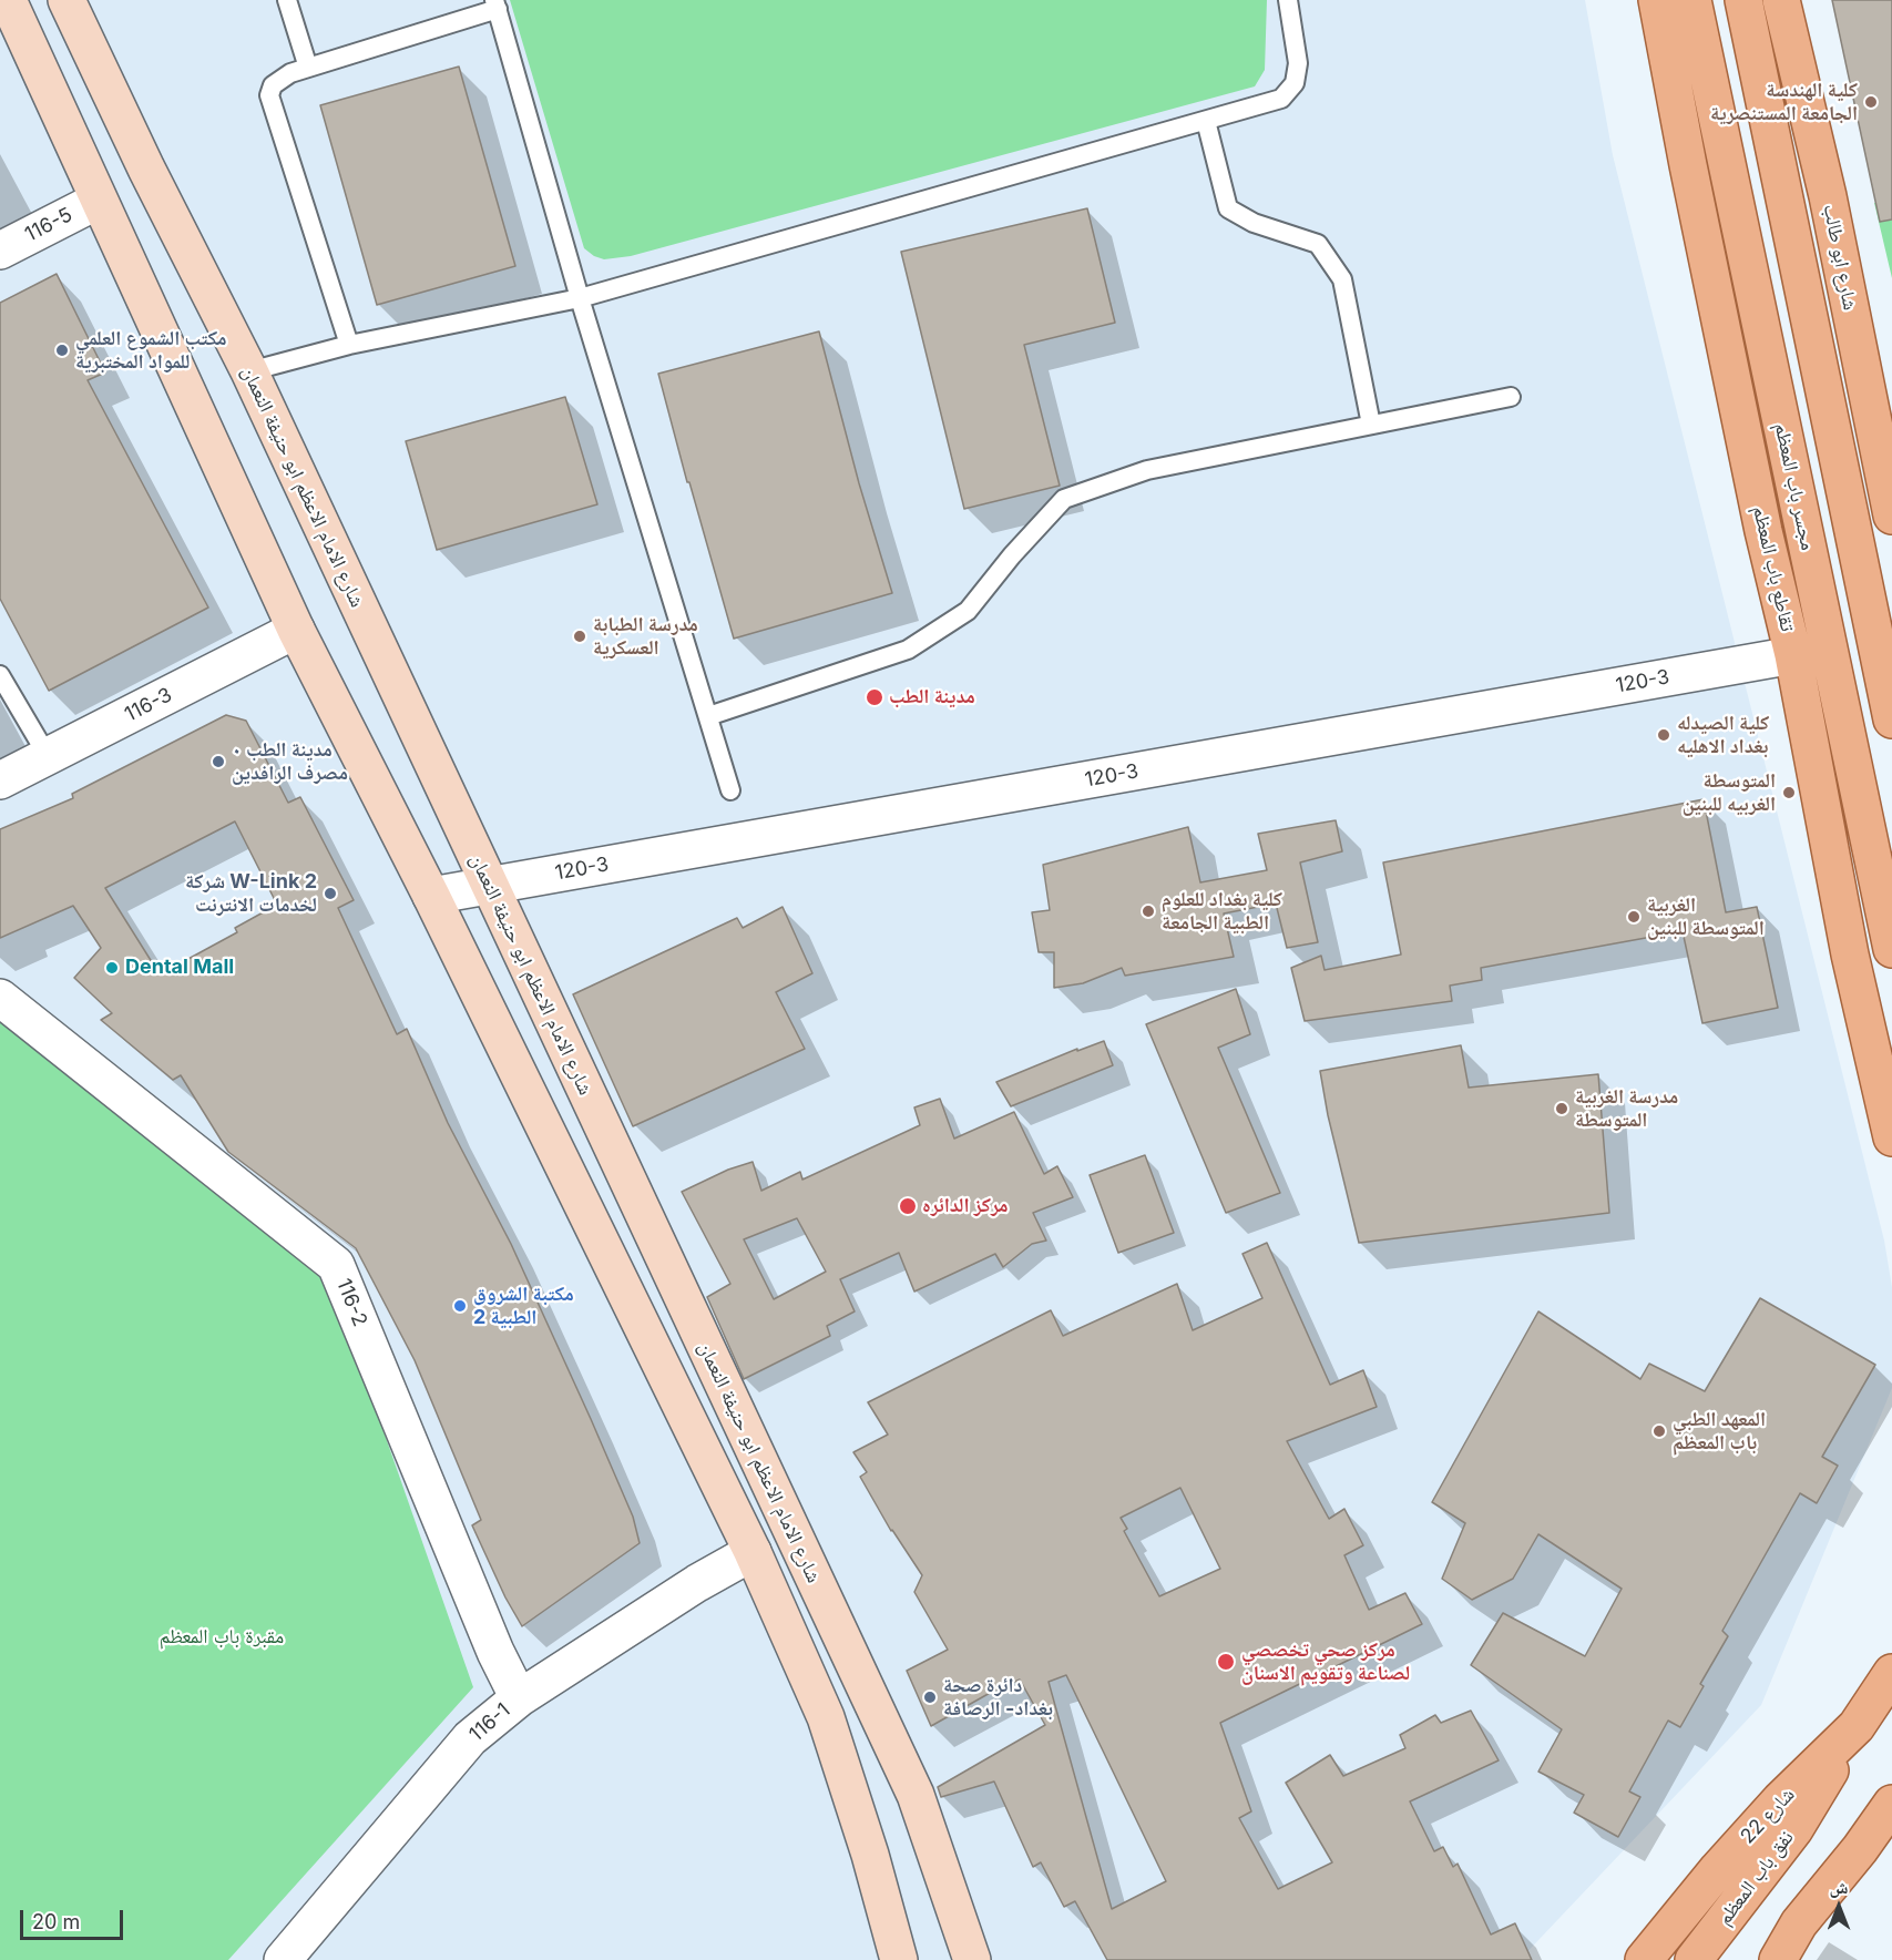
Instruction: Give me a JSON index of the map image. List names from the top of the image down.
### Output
{
  "streets": {
    "main road": [
      "شارع ابو طالب",
      "شارع الامام الاعظم ابو حنيفة النعمان",
      "مجسر باب المعظم",
      "تقاطع باب المعظم",
      "شارع 22",
      "نفق باب المعظم"
    ],
    "street": [
      "116-5",
      "120-3",
      "116-3",
      "116-2",
      "116-1"
    ]
  },
  "crossings": [
    ["شارع الامام الاعظم ابو حنيفة النعمان", "120-3"],
    ["تقاطع باب المعظم", "120-3"],
    ["116-2", "116-1"],
    ["شارع 22", "نفق باب المعظم"]
  ],
  "parks": ["مقبرة باب المعظم"],
  "places": [
    "كلية الهندسة الجامعة المستنصرية",
    "مكتب الشموع العلمي للمواد المختبرية",
    "مدرسة الطبابة العسكرية",
    "مدينة الطب",
    "كلية الصيدله بغداد الاهليه",
    "مدينة الطب ٠ مصرف الرافدين",
    "المتوسطة الغربيه للبنين",
    "شركة W-Link 2 لخدمات الانترنت",
    "كلية بغداد للعلوم الطبية الجامعة",
    "الغربية المتوسطة للبنين",
    "Dental Mall",
    "مدرسة الغربية المتوسطة",
    "مركز الدائره",
    "مكتبة الشروق الطبية 2",
    "المعهد الطبي باب المعظم",
    "مركز صحي تخصصي لصناعة وتقويم الاسنان",
    "دائرة صحة بغداد- الرصافة"
  ],
  "scale_bar": "20 m",
  "north": "top"
}
